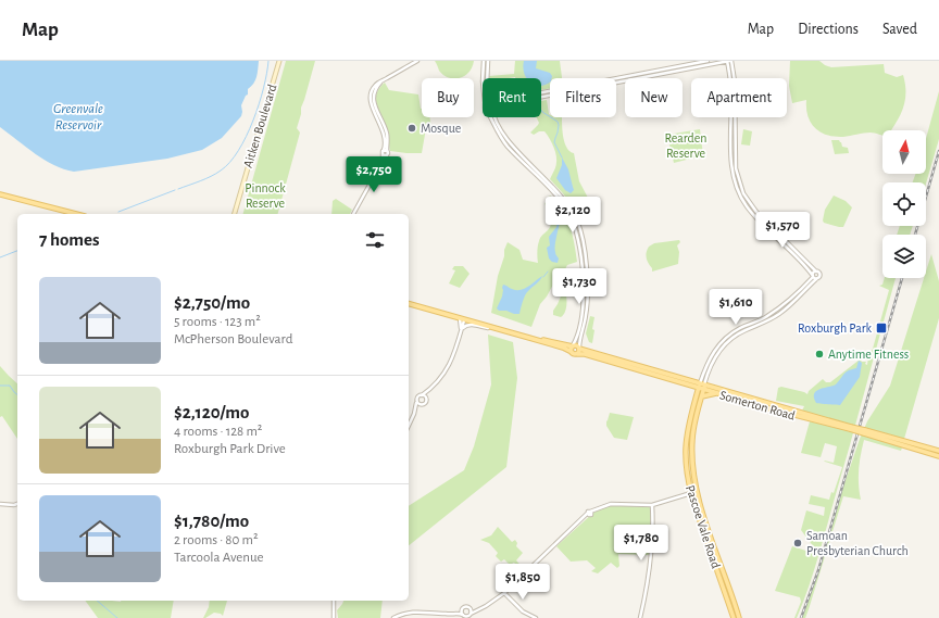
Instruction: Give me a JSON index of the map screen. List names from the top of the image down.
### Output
{
  "streets": {
    "main road": ["Aitken Boulevard", "Somerton Road", "Pascoe Vale Road"]
  },
  "crossings": [
    ["Somerton Road", "Pascoe Vale Road"]
  ],
  "water": ["Greenvale Reservoir"],
  "parks": ["Rearden Reserve", "Pinnock Reserve"],
  "places": {
    "other": ["Mosque", "Anytime Fitness", "Samoan Presbyterian Church"],
    "transit": ["Roxburgh Park"]
  },
  "north": "top",
  "page": {
    "header": "Map",
    "nav": ["Map", "Directions", "Saved"],
    "chip": [
      "Buy",
      "Rent",
      "Filters",
      "New",
      "Apartment"
    ],
    "price": [
      "$2,750",
      "$2,120",
      "$1,570",
      "$1,730",
      "$1,610",
      "$1,780",
      "$1,850"
    ],
    "heading": "7 homes",
    "list": [
      {
        "name": "$2,750/mo",
        "note": "5 rooms · 123 m² · McPherson Boulevard"
      },
      {
        "name": "$2,120/mo",
        "note": "4 rooms · 128 m² · Roxburgh Park Drive"
      },
      {
        "name": "$1,780/mo",
        "note": "2 rooms · 80 m² · Tarcoola Avenue"
      }
    ]
  }
}
